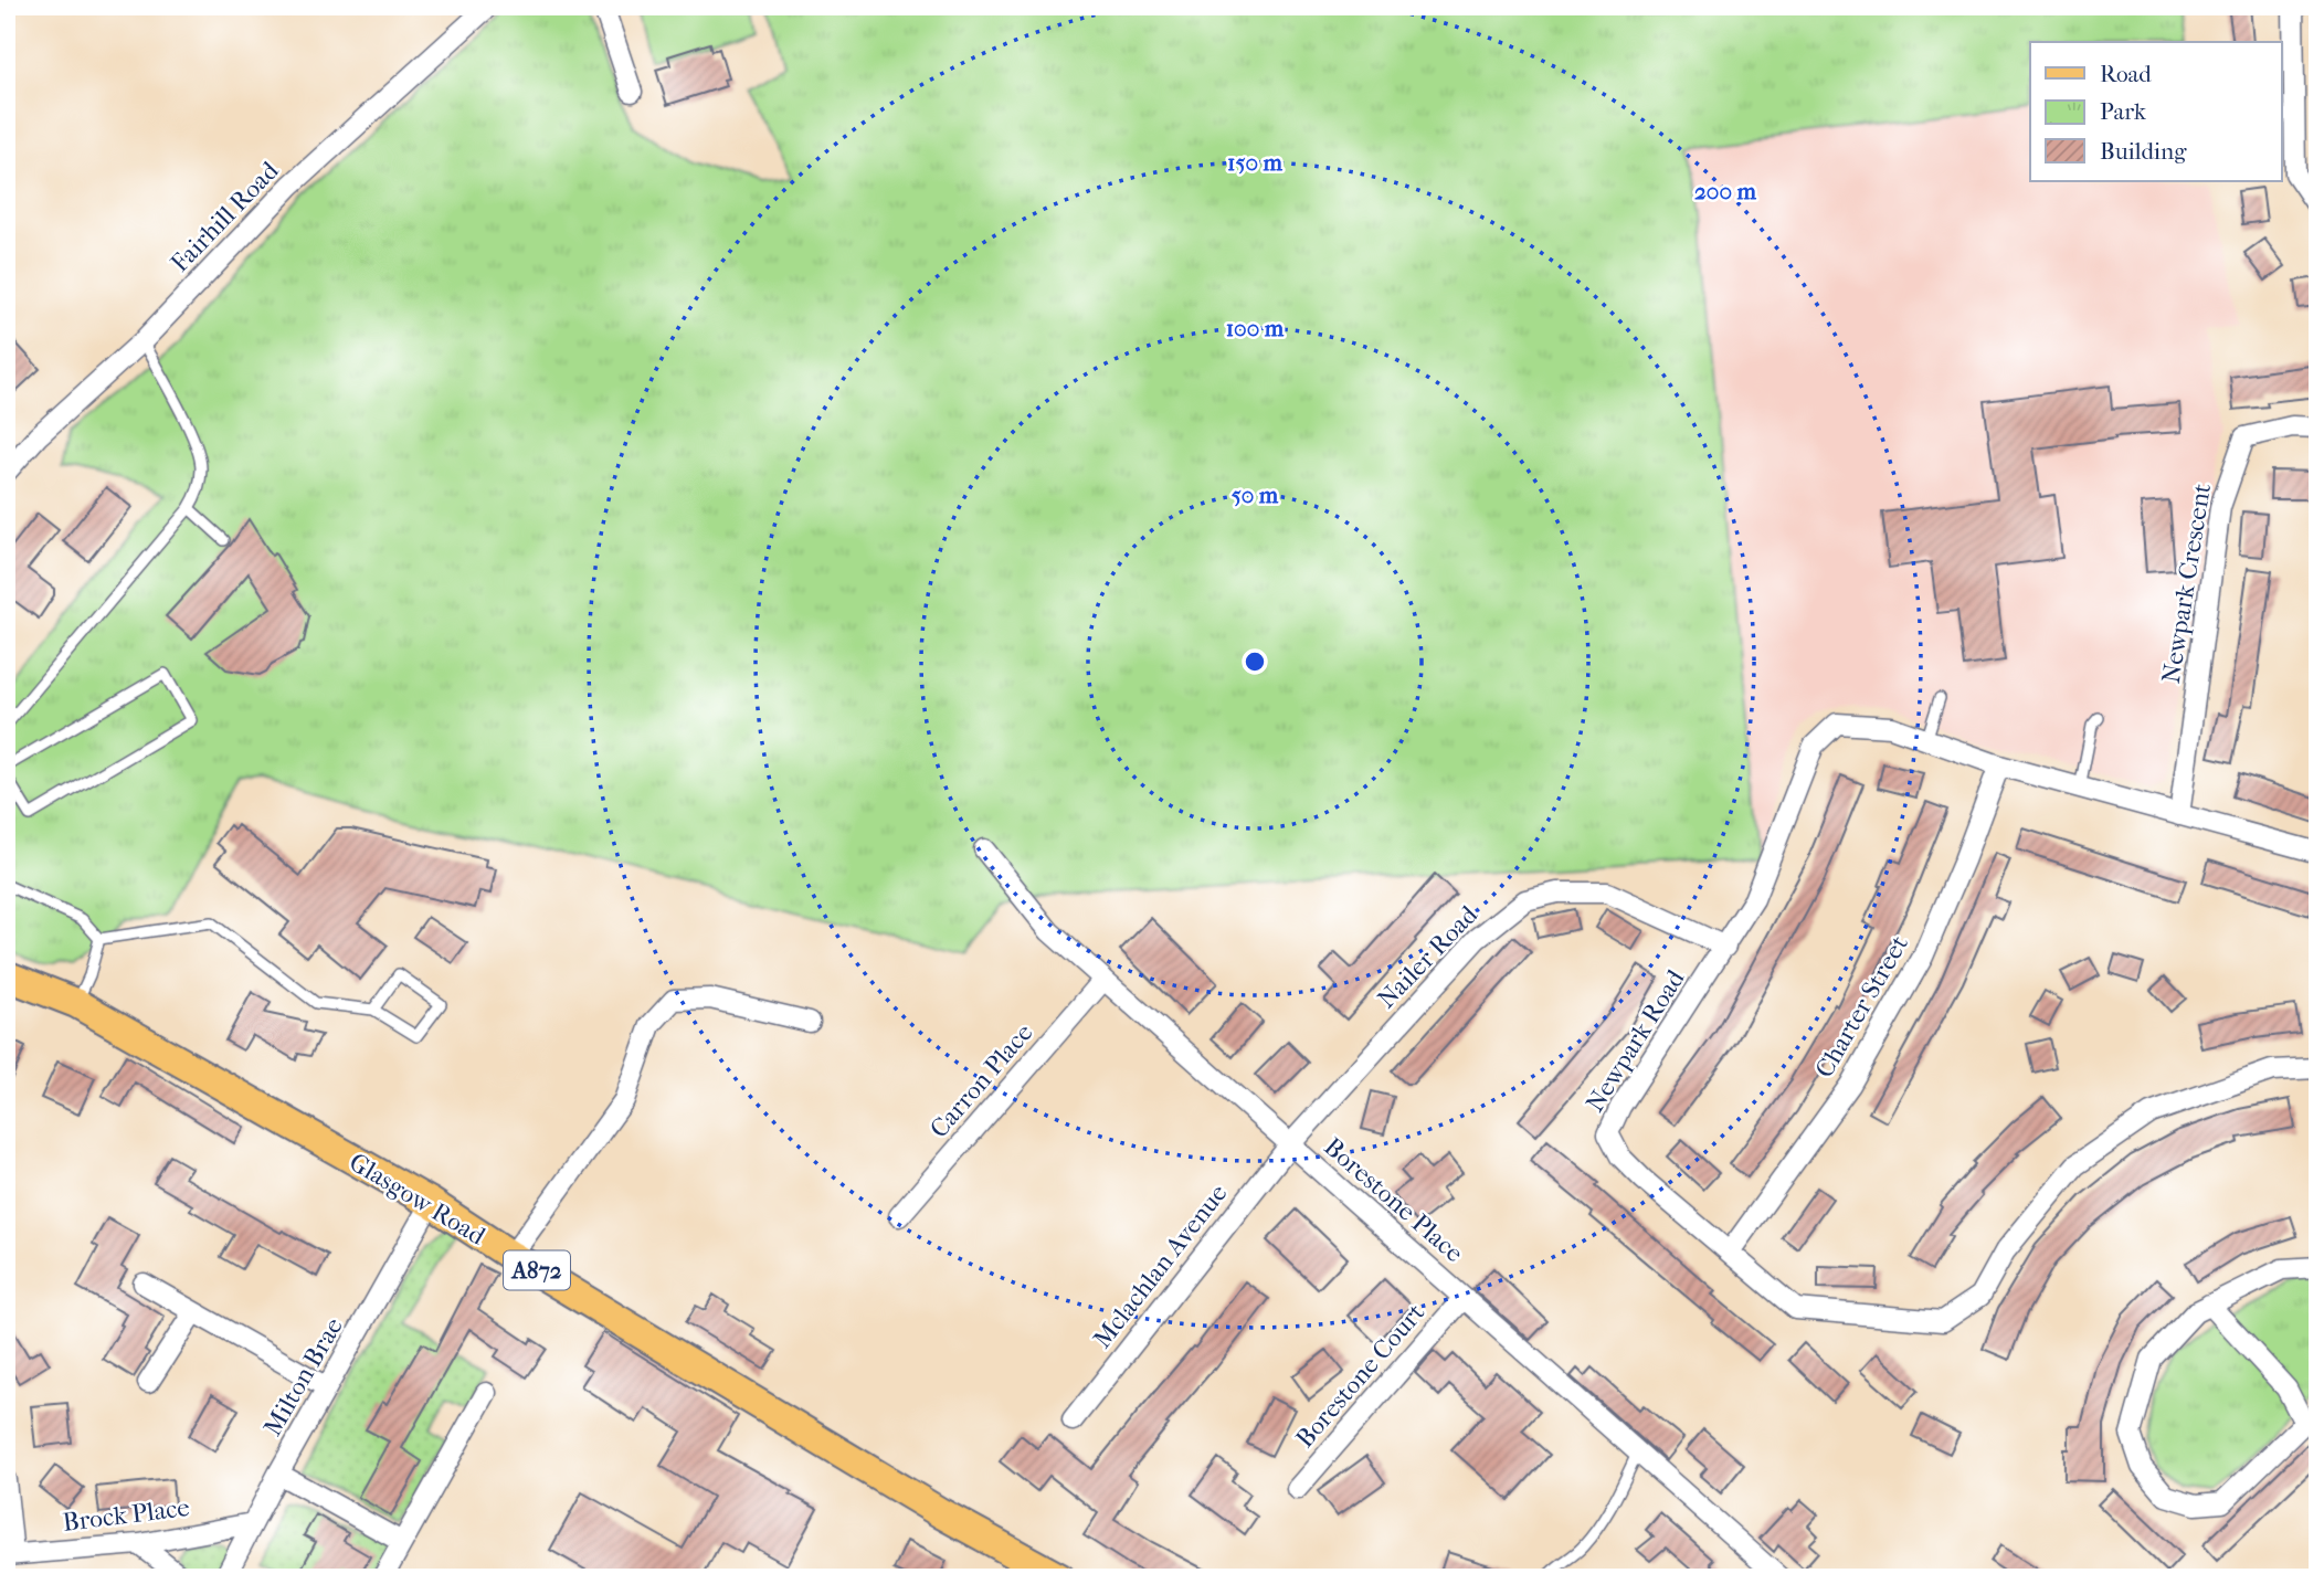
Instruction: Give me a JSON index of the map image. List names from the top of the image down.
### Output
{
  "streets": {
    "main road": ["Glasgow Road", "A872"],
    "street": [
      "Fairhill Road",
      "Newpark Crescent",
      "Nailer Road",
      "Charter Street",
      "Newpark Road",
      "Carron Place",
      "Borestone Place",
      "Mclachlan Avenue",
      "Borestone Court",
      "Milton Brae",
      "Brock Place"
    ]
  },
  "crossings": [
    ["Newpark Crescent", "Newpark Road"],
    ["Nailer Road", "Newpark Road"],
    ["Nailer Road", "Borestone Place"],
    ["Nailer Road", "Mclachlan Avenue"],
    ["Charter Street", "Newpark Road"],
    ["Carron Place", "Borestone Place"],
    ["Glasgow Road", "Milton Brae"],
    ["Borestone Place", "Mclachlan Avenue"],
    ["Borestone Place", "Borestone Court"],
    ["Milton Brae", "Brock Place"]
  ],
  "legend": ["Road", "Park", "Building"],
  "rings": [
    "150 m",
    "200 m",
    "100 m",
    "50 m"
  ]
}
